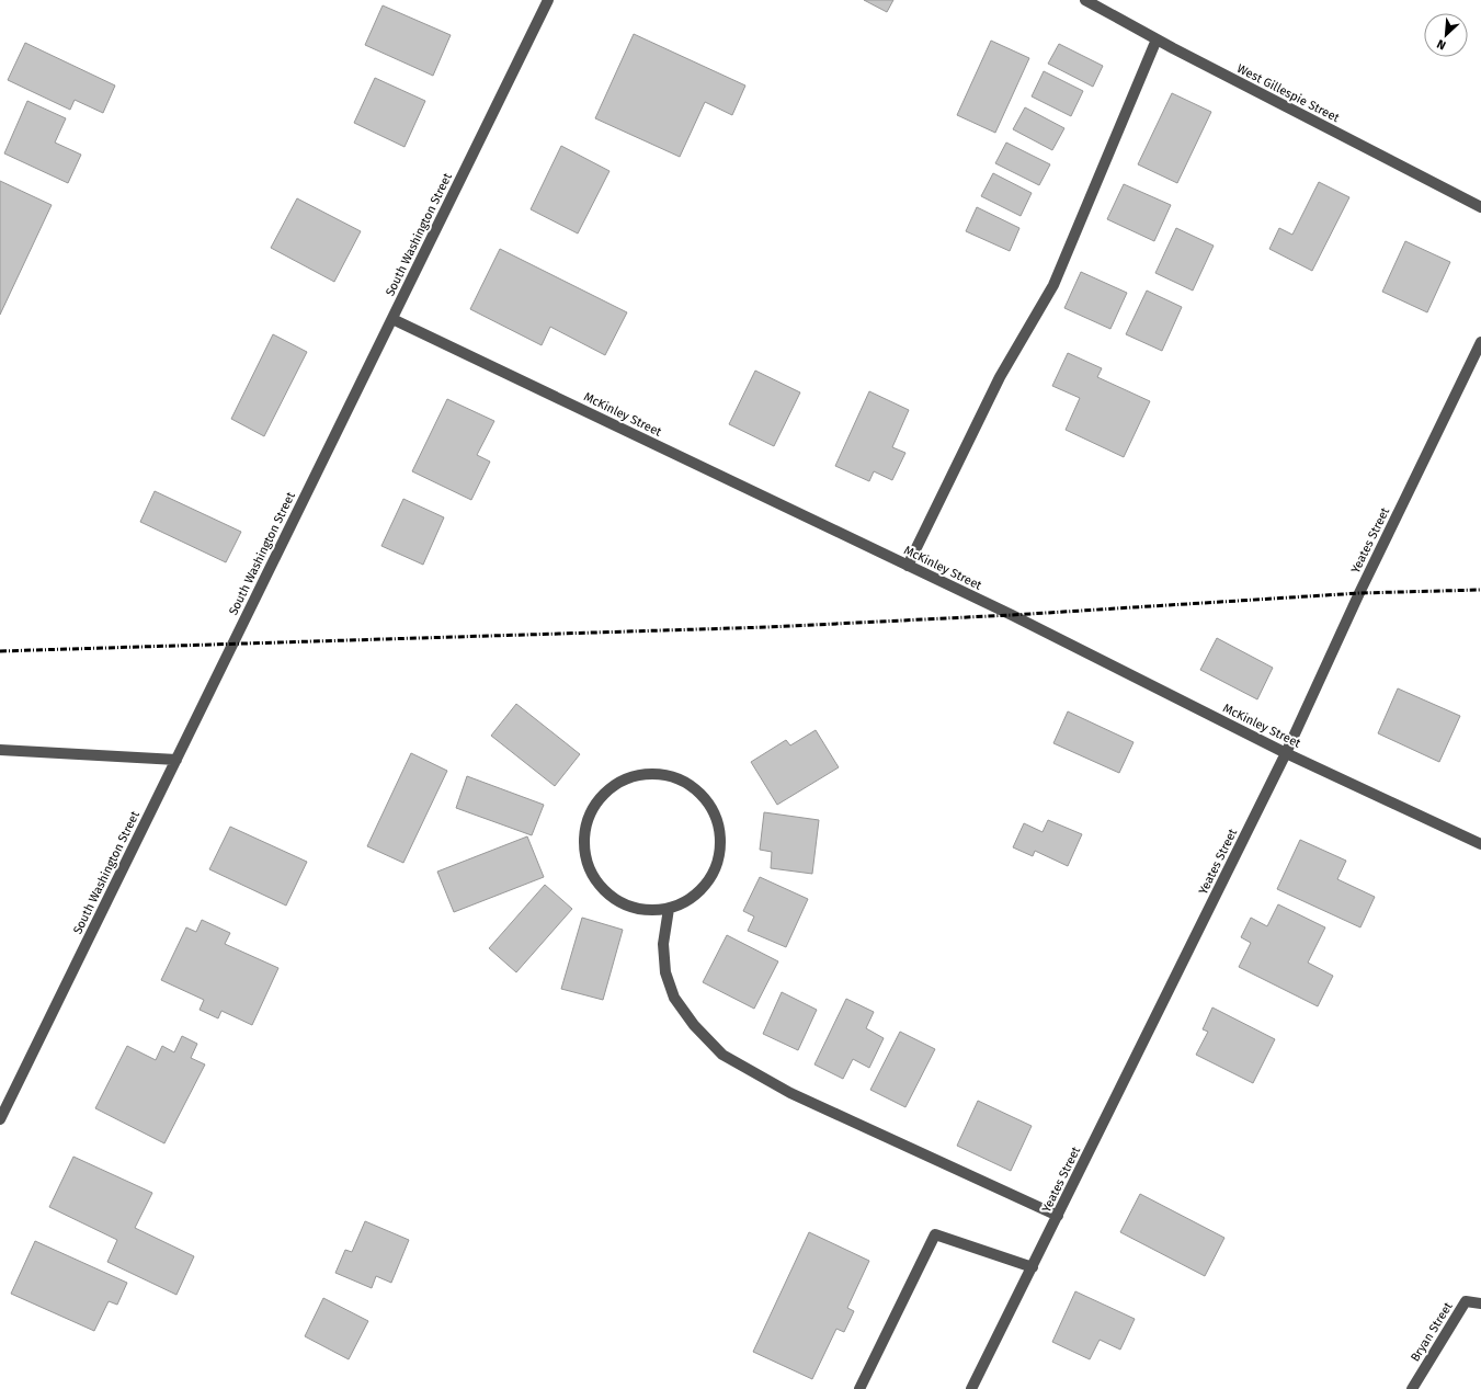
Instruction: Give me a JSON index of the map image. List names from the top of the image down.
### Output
{
  "streets": {
    "street": [
      "West Gillespie Street",
      "South Washington Street",
      "McKinley Street",
      "Yeates Street",
      "Bryan Street"
    ]
  },
  "crossings": [
    ["South Washington Street", "McKinley Street"],
    ["McKinley Street", "Yeates Street"]
  ],
  "north": "bottom left"
}
